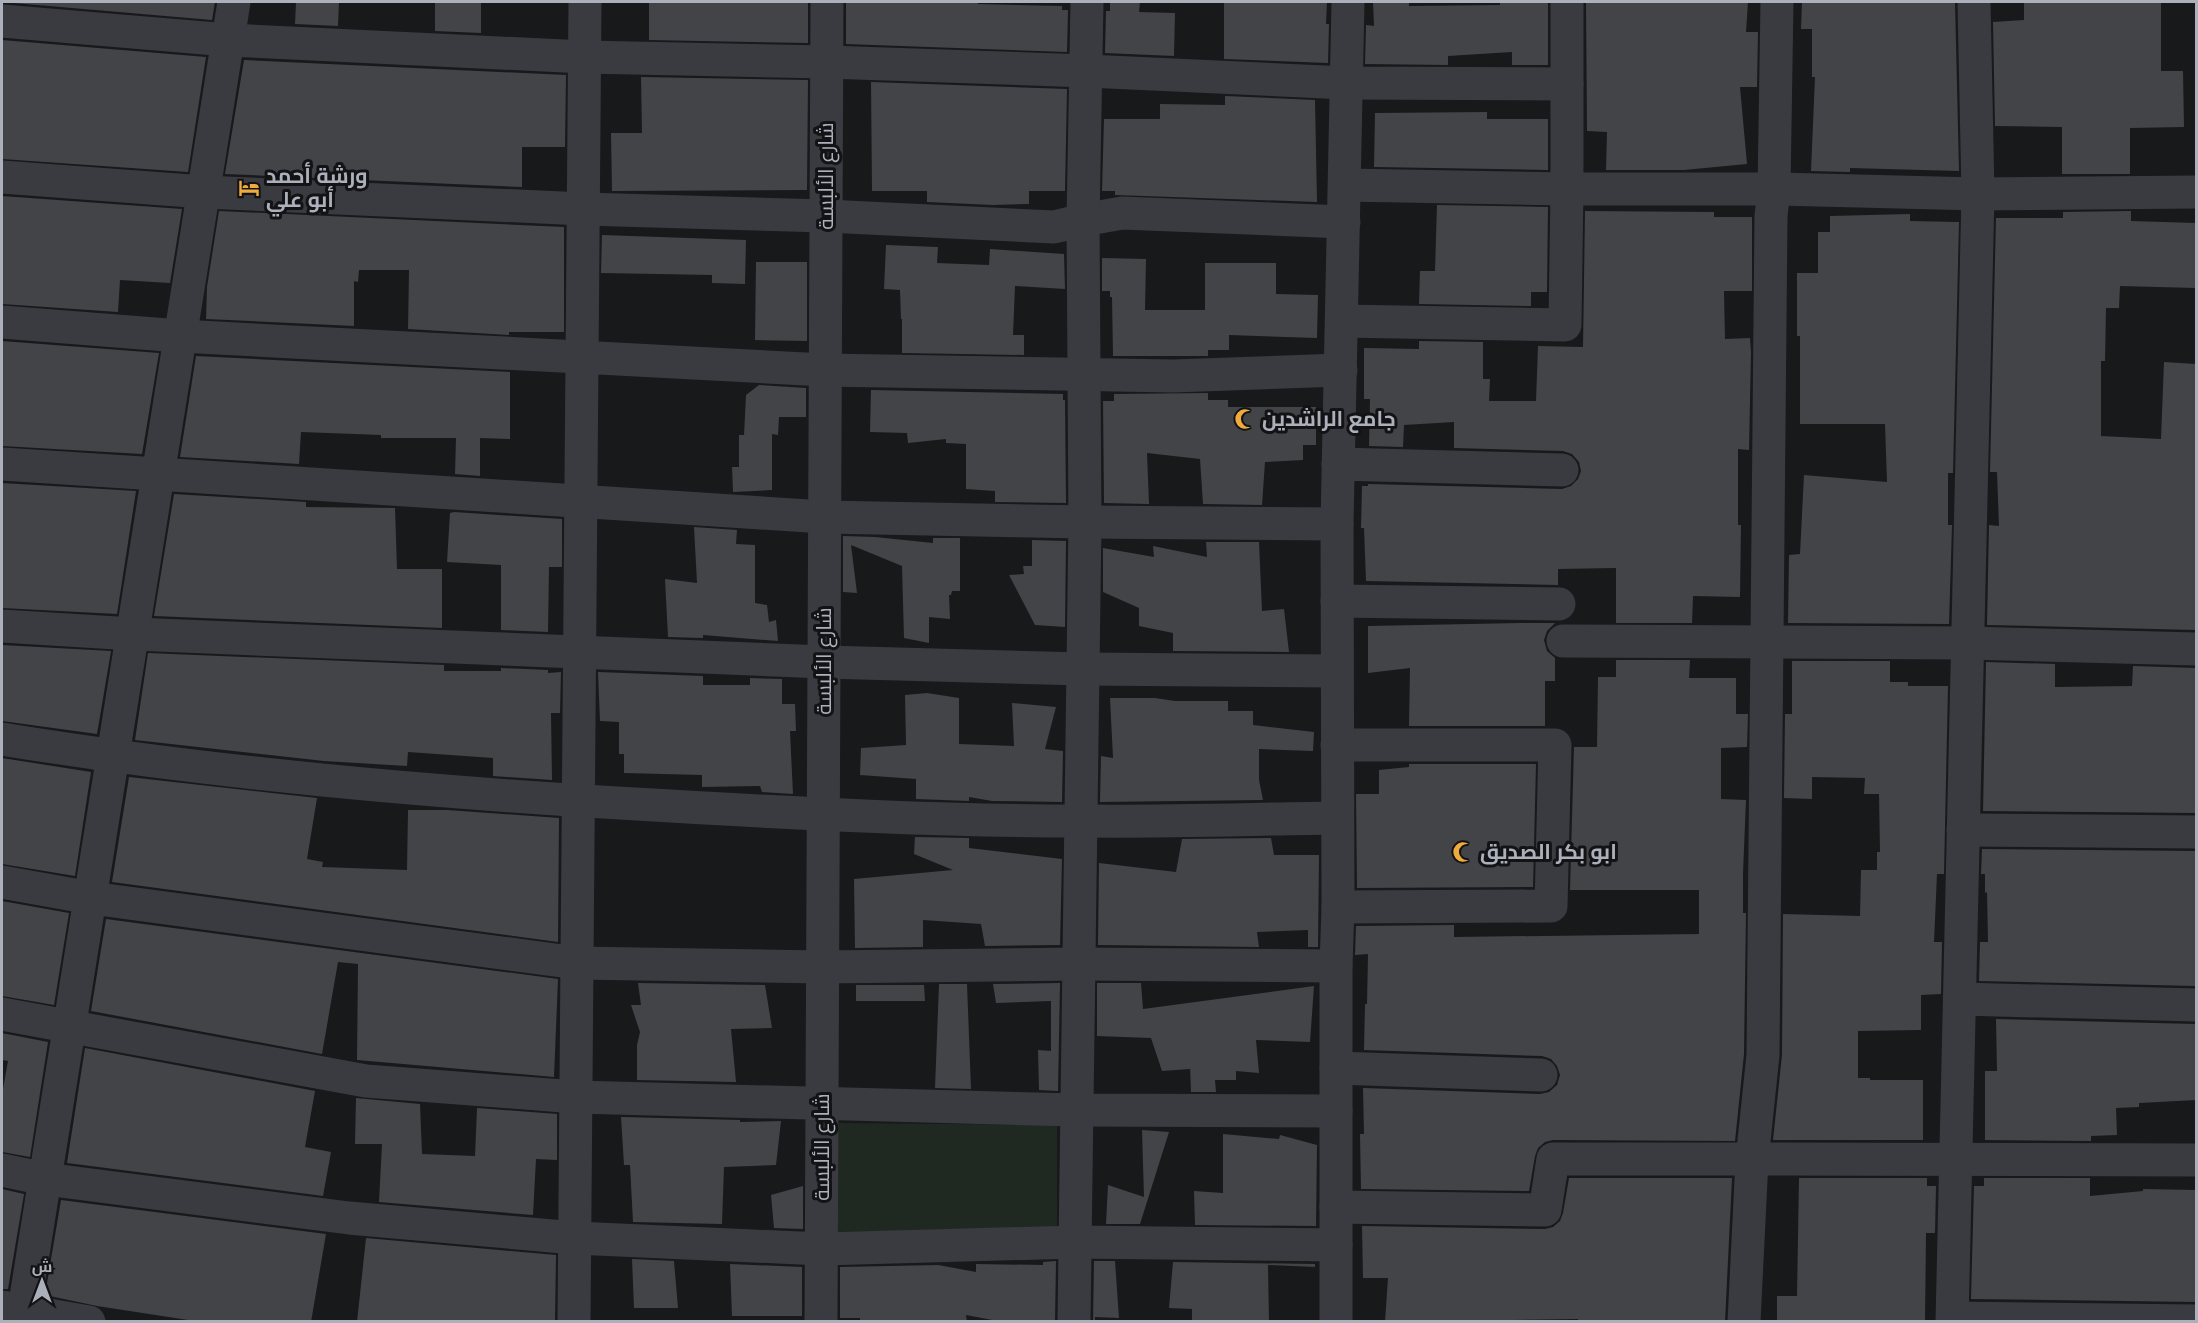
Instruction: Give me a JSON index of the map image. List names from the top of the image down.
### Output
{
  "streets": {
    "street": ["شارع الألبسة"]
  },
  "places": {
    "hotel": ["ورشة أحمد أبو علي"],
    "mosque": ["جامع الراشدين", "ابو بكر الصديق"]
  },
  "north": "top"
}
